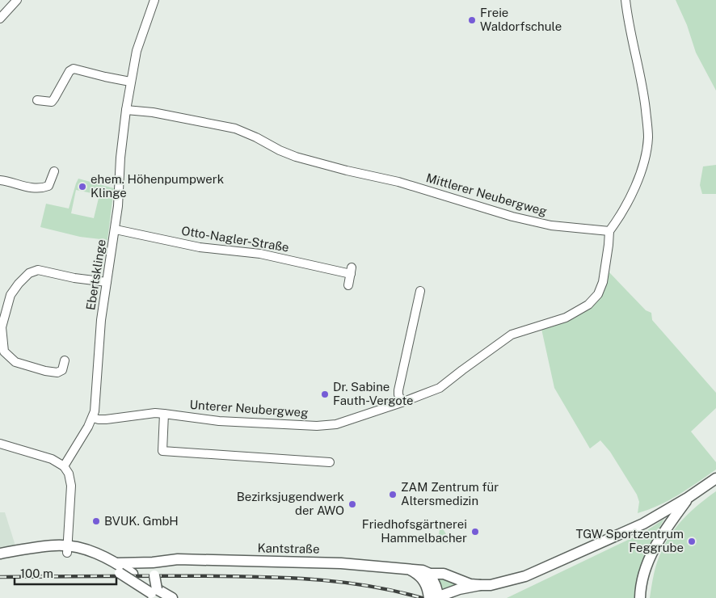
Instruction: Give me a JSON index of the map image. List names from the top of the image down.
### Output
{
  "streets": {
    "main road": ["Kantstraße"],
    "street": [
      "Mittlerer Neubergweg",
      "Otto-Nagler-Straße",
      "Ebertsklinge",
      "Unterer Neubergweg"
    ]
  },
  "crossings": [
    ["Mittlerer Neubergweg", "Ebertsklinge"],
    ["Mittlerer Neubergweg", "Unterer Neubergweg"],
    ["Otto-Nagler-Straße", "Ebertsklinge"],
    ["Ebertsklinge", "Unterer Neubergweg"]
  ],
  "places": [
    "Freie Waldorfschule",
    "ehem. Höhenpumpwerk Klinge",
    "Dr. Sabine Fauth-Vergote",
    "ZAM Zentrum für Altersmedizin",
    "Bezirksjugendwerk der AWO",
    "BVUK. GmbH",
    "Friedhofsgärtnerei Hammelbacher",
    "TGW Sportzentrum Feggrube"
  ],
  "scale_bar": "100 m"
}
